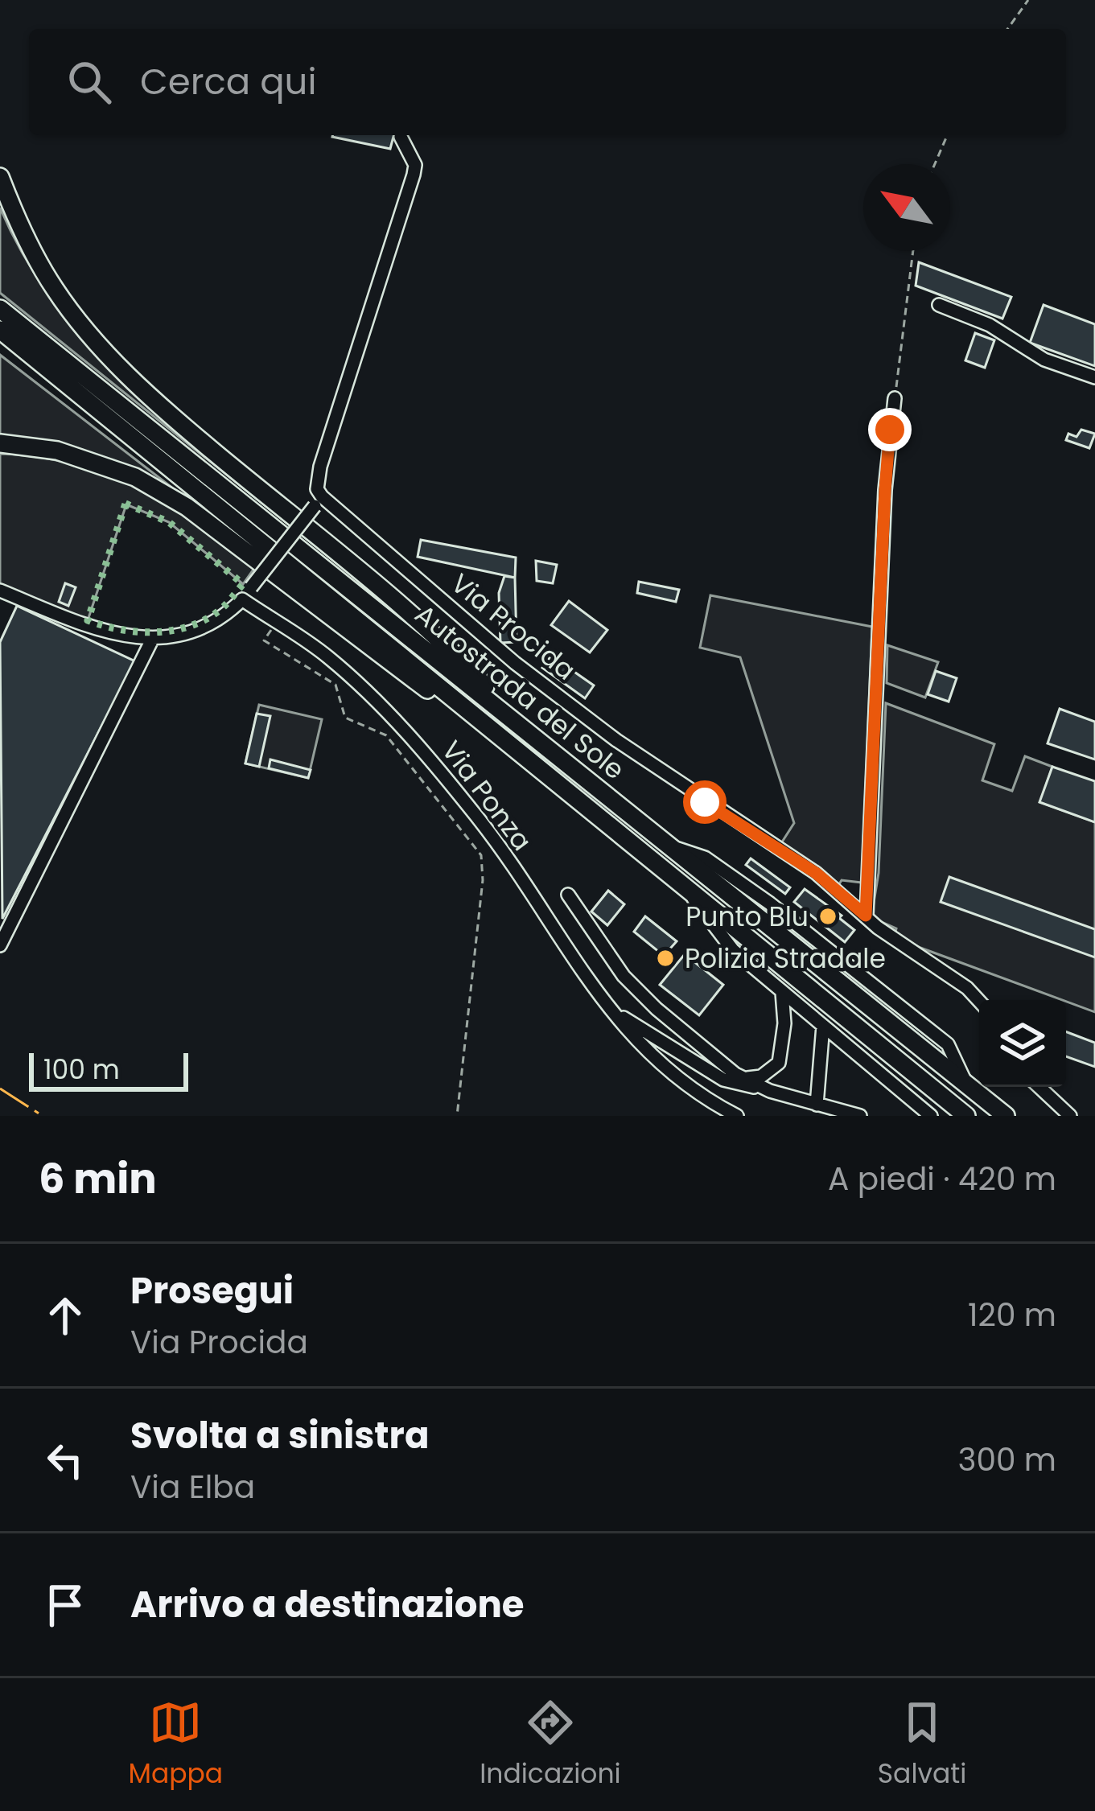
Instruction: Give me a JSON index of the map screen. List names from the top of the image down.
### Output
{
  "streets": {
    "highway": ["Autostrada del Sole"],
    "street": ["Via Procida", "Via Ponza"]
  },
  "places": ["Punto Blu", "Polizia Stradale"],
  "scale_bar": "100 m",
  "north": "top left",
  "page": {
    "search": "Cerca qui",
    "scale": "100 m",
    "heading": ["6 min", "A piedi · 420 m"],
    "list": [
      ["Prosegui", "Via Procida", "120 m"],
      ["Svolta a sinistra", "Via Elba", "300 m"],
      "Arrivo a destinazione"
    ],
    "nav": ["Mappa", "Indicazioni", "Salvati"]
  }
}
